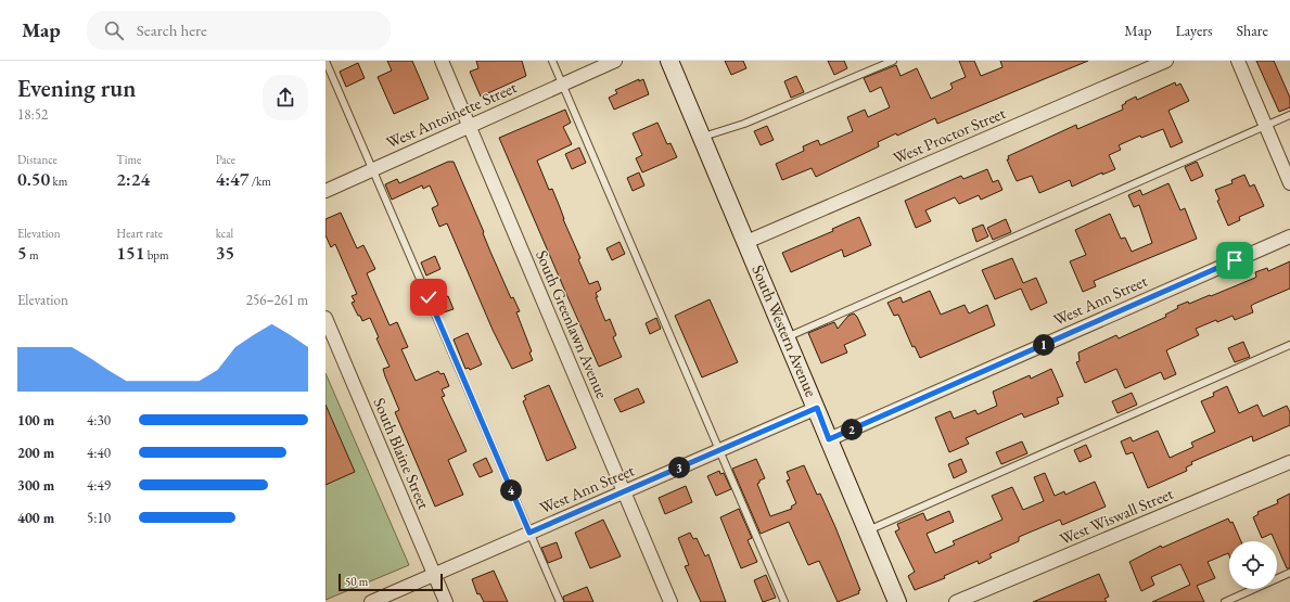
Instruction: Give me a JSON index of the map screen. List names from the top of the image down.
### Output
{
  "streets": {
    "main road": ["South Western Avenue"],
    "street": [
      "West Antoinette Street",
      "West Proctor Street",
      "West Ann Street",
      "South Greenlawn Avenue",
      "South Blaine Street",
      "West Wiswall Street"
    ]
  },
  "crossings": [
    ["West Antoinette Street", "South Greenlawn Avenue"],
    ["West Proctor Street", "South Western Avenue"],
    ["West Ann Street", "South Greenlawn Avenue"],
    ["West Ann Street", "South Western Avenue"],
    ["West Ann Street", "South Blaine Street"]
  ],
  "scale_bar": "50 m",
  "page": {
    "header": "Map",
    "search": "Search here",
    "nav": ["Map", "Layers", "Share"],
    "heading": ["Evening run", "18:52"],
    "stats": [
      ["Distance", "0.50 km"],
      ["Time", "2:24"],
      ["Pace", "4:47 /km"],
      ["Elevation", "5 m"],
      ["Heart rate", "151 bpm"],
      ["kcal", "35"]
    ],
    "chart": ["Elevation", "256–261 m"],
    "pins": [
      "1",
      "2",
      "3",
      "4"
    ],
    "list": [
      {
        "name": "100 m",
        "note": "4:30"
      },
      {
        "name": "200 m",
        "note": "4:40"
      },
      {
        "name": "300 m",
        "note": "4:49"
      },
      {
        "name": "400 m",
        "note": "5:10"
      }
    ],
    "scale": "50 m"
  }
}
